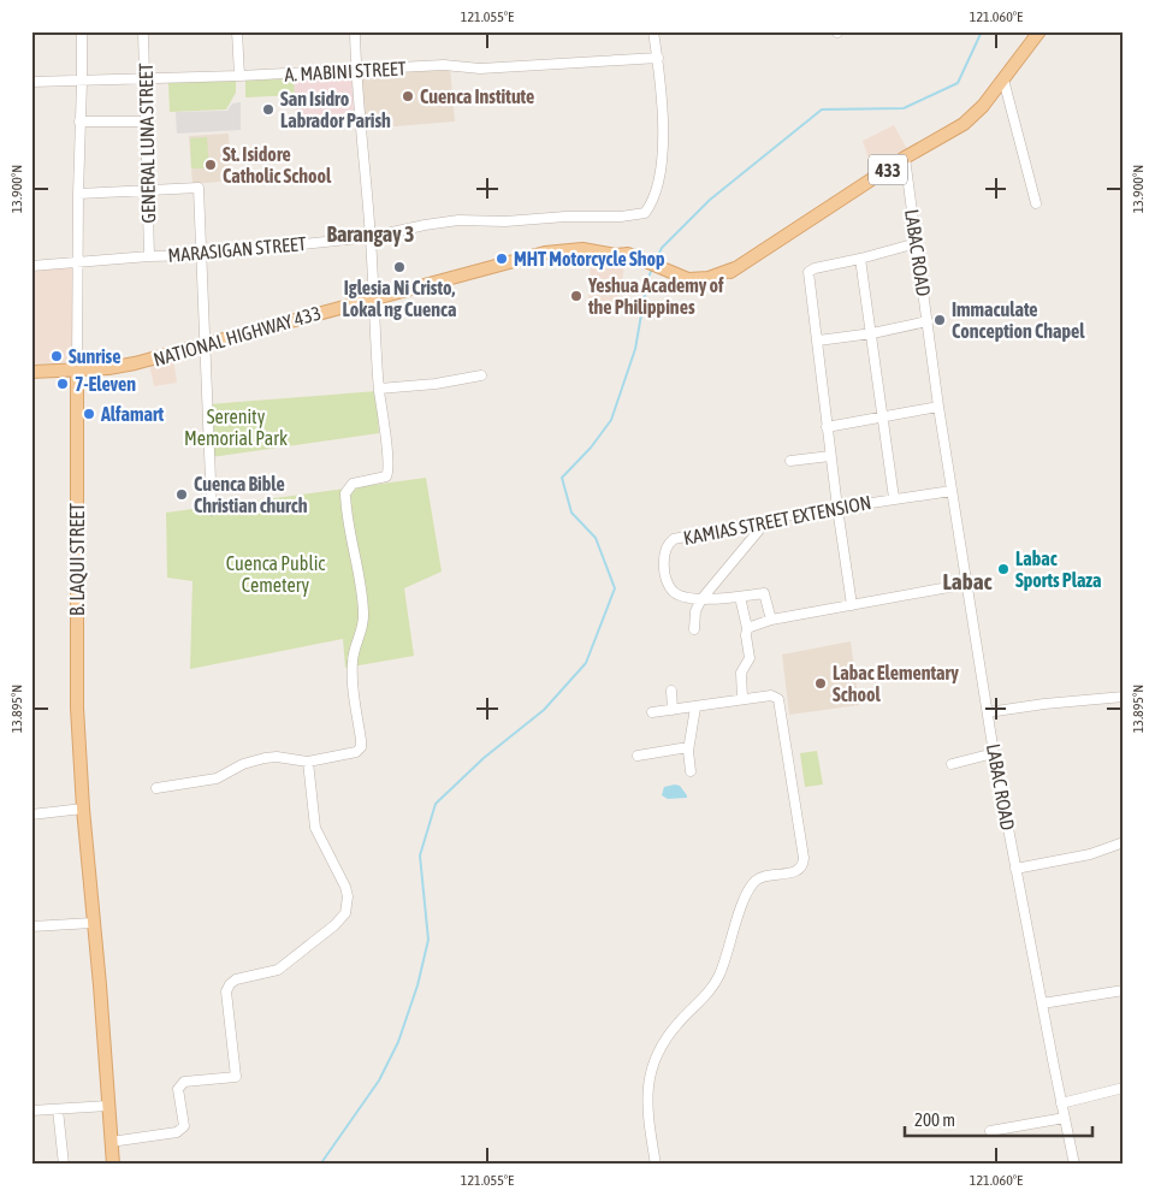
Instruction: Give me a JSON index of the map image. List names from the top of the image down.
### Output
{
  "streets": {
    "main road": ["433", "NATIONAL HIGHWAY 433", "B. LAQUI STREET"],
    "street": [
      "A. MABINI STREET",
      "GENERAL LUNA STREET",
      "MARASIGAN STREET",
      "LABAC ROAD",
      "KAMIAS STREET EXTENSION"
    ]
  },
  "crossings": [
    ["A. MABINI STREET", "GENERAL LUNA STREET"],
    ["A. MABINI STREET", "MARASIGAN STREET"],
    ["A. MABINI STREET", "B. LAQUI STREET"],
    ["GENERAL LUNA STREET", "MARASIGAN STREET"],
    ["MARASIGAN STREET", "B. LAQUI STREET"],
    ["LABAC ROAD", "NATIONAL HIGHWAY 433"],
    ["LABAC ROAD", "KAMIAS STREET EXTENSION"],
    ["NATIONAL HIGHWAY 433", "B. LAQUI STREET"]
  ],
  "districts": ["Barangay 3", "Labac"],
  "parks": ["Serenity Memorial Park", "Cuenca Public Cemetery"],
  "places": [
    "Cuenca Institute",
    "San Isidro Labrador Parish",
    "St. Isidore Catholic School",
    "MHT Motorcycle Shop",
    "Iglesia Ni Cristo, Lokal ng Cuenca",
    "Yeshua Academy of the Philippines",
    "Immaculate Conception Chapel",
    "Sunrise",
    "7-Eleven",
    "Alfamart",
    "Cuenca Bible Christian church",
    "Labac Sports Plaza",
    "Labac Elementary School"
  ],
  "scale_bar": "200 m",
  "coordinates": [
    "121.055°E",
    "121.060°E",
    "13.900°N",
    "13.895°N"
  ]
}
